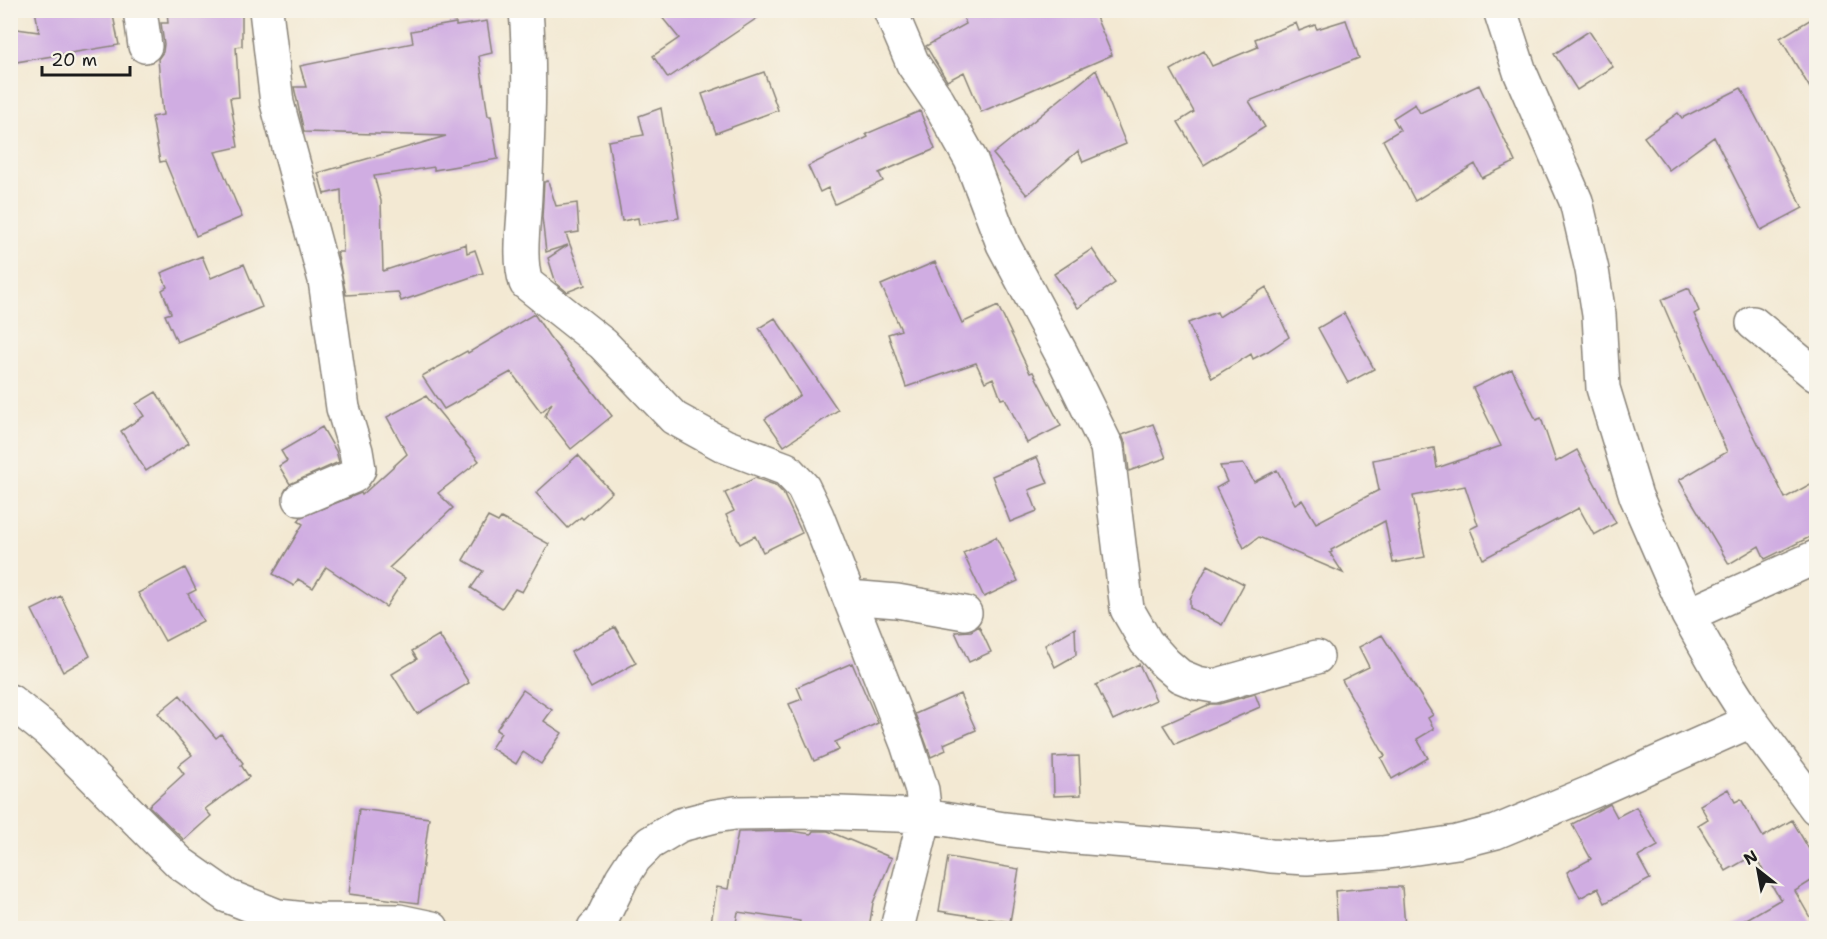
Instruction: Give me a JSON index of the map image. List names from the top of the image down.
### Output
{
  "scale_bar": "20 m",
  "north": "top left"
}
